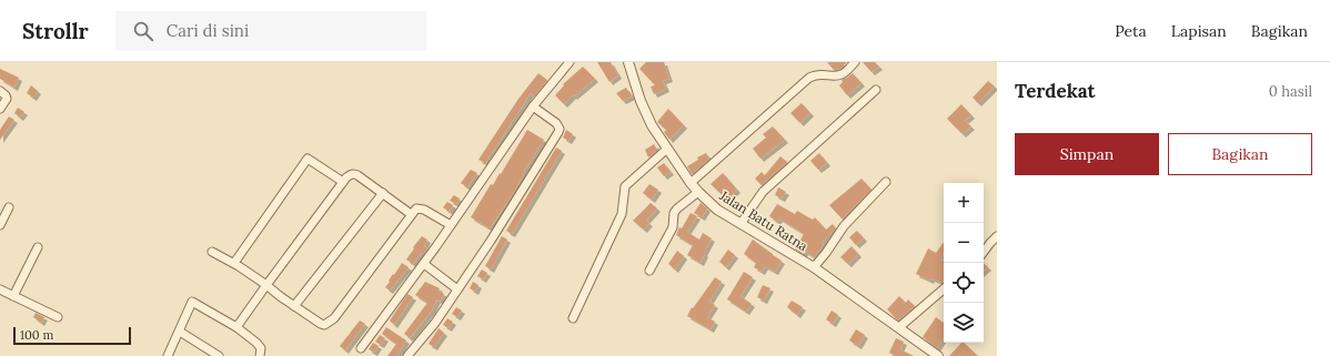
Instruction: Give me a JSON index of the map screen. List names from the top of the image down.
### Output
{
  "streets": {
    "street": ["Jalan Batu Ratna"]
  },
  "scale_bar": "100 m",
  "page": {
    "header": "Strollr",
    "search": "Cari di sini",
    "nav": ["Peta", "Lapisan", "Bagikan"],
    "heading": ["Terdekat", "0 hasil"],
    "buttons": ["Simpan", "Bagikan"],
    "map_buttons": ["+", "−"],
    "scale": "100 m"
  }
}
